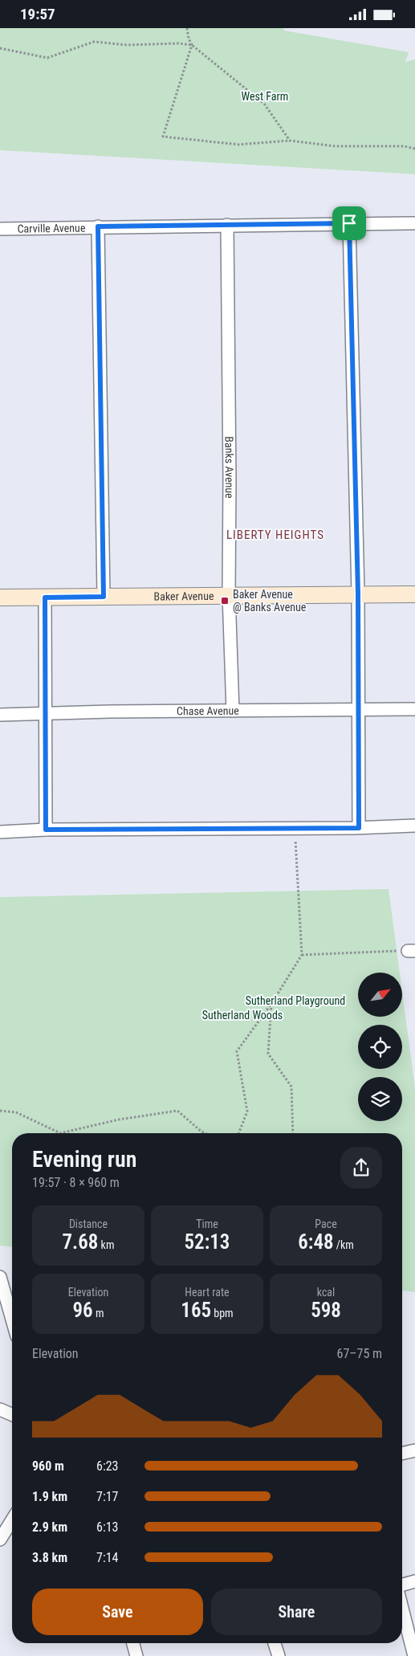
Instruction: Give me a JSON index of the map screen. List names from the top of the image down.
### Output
{
  "streets": {
    "street": [
      "Carville Avenue",
      "Banks Avenue",
      "Baker Avenue",
      "Chase Avenue"
    ]
  },
  "crossings": [
    ["Carville Avenue", "Banks Avenue"],
    ["Banks Avenue", "Baker Avenue"],
    ["Banks Avenue", "Chase Avenue"]
  ],
  "districts": ["LIBERTY HEIGHTS"],
  "parks": ["West Farm", "Sutherland Playground", "Sutherland Woods"],
  "places": {
    "transit": ["Baker Avenue @ Banks Avenue"]
  },
  "north": "top right",
  "page": {
    "status": "19:57",
    "heading": ["Evening run", "19:57 · 8 × 960 m"],
    "stats": [
      ["Distance", "7.68 km"],
      ["Time", "52:13"],
      ["Pace", "6:48 /km"],
      ["Elevation", "96 m"],
      ["Heart rate", "165 bpm"],
      ["kcal", "598"]
    ],
    "chart": ["Elevation", "67–75 m"],
    "list": [
      {
        "name": "960 m",
        "note": "6:23"
      },
      {
        "name": "1.9 km",
        "note": "7:17"
      },
      {
        "name": "2.9 km",
        "note": "6:13"
      },
      {
        "name": "3.8 km",
        "note": "7:14"
      }
    ],
    "buttons": ["Save", "Share"]
  }
}
